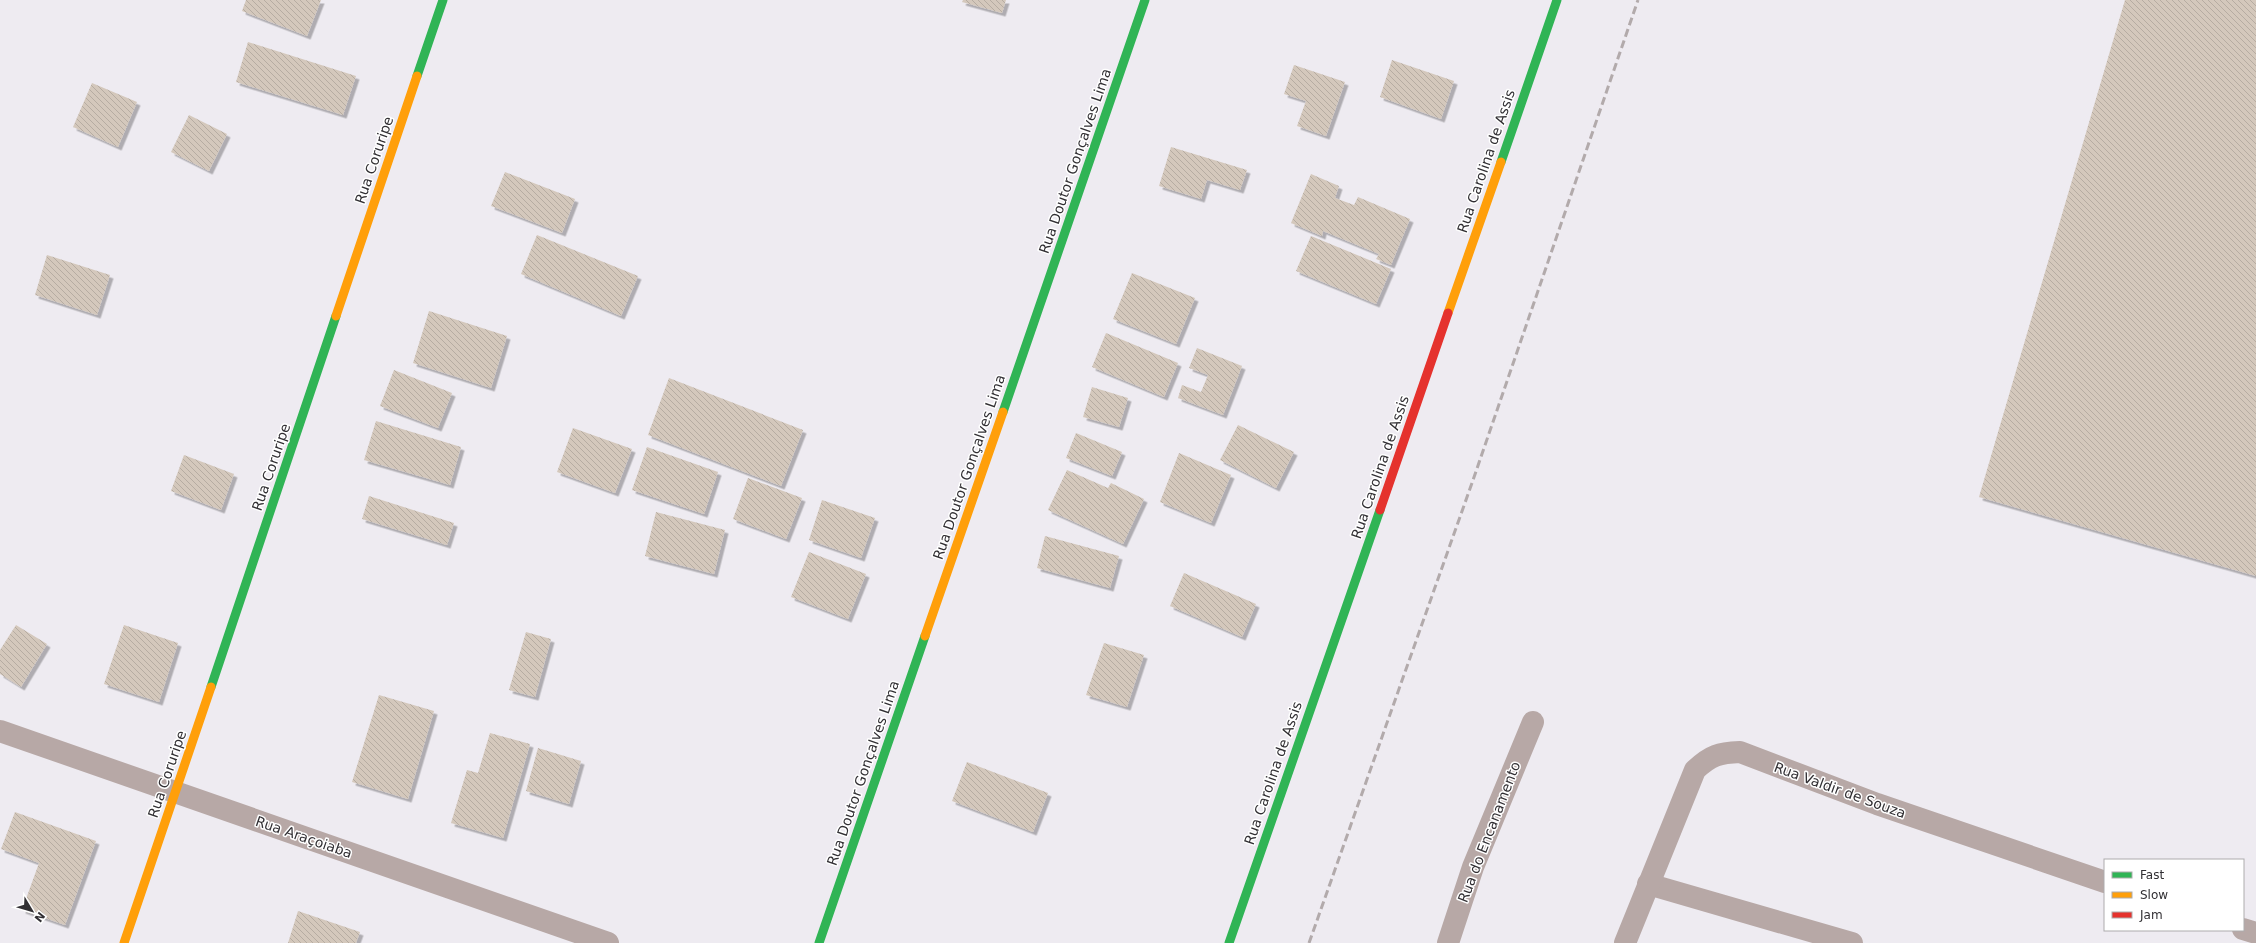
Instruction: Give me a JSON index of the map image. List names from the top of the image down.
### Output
{
  "streets": {
    "street": [
      "Rua Coruripe",
      "Rua Doutor Gonçalves Lima",
      "Rua Carolina de Assis",
      "Rua Valdir de Souza",
      "Rua do Encanamento",
      "Rua Araçoiaba"
    ]
  },
  "crossings": [
    ["Rua Coruripe", "Rua Araçoiaba"]
  ],
  "legend": ["Fast", "Slow", "Jam"],
  "north": "bottom right"
}
